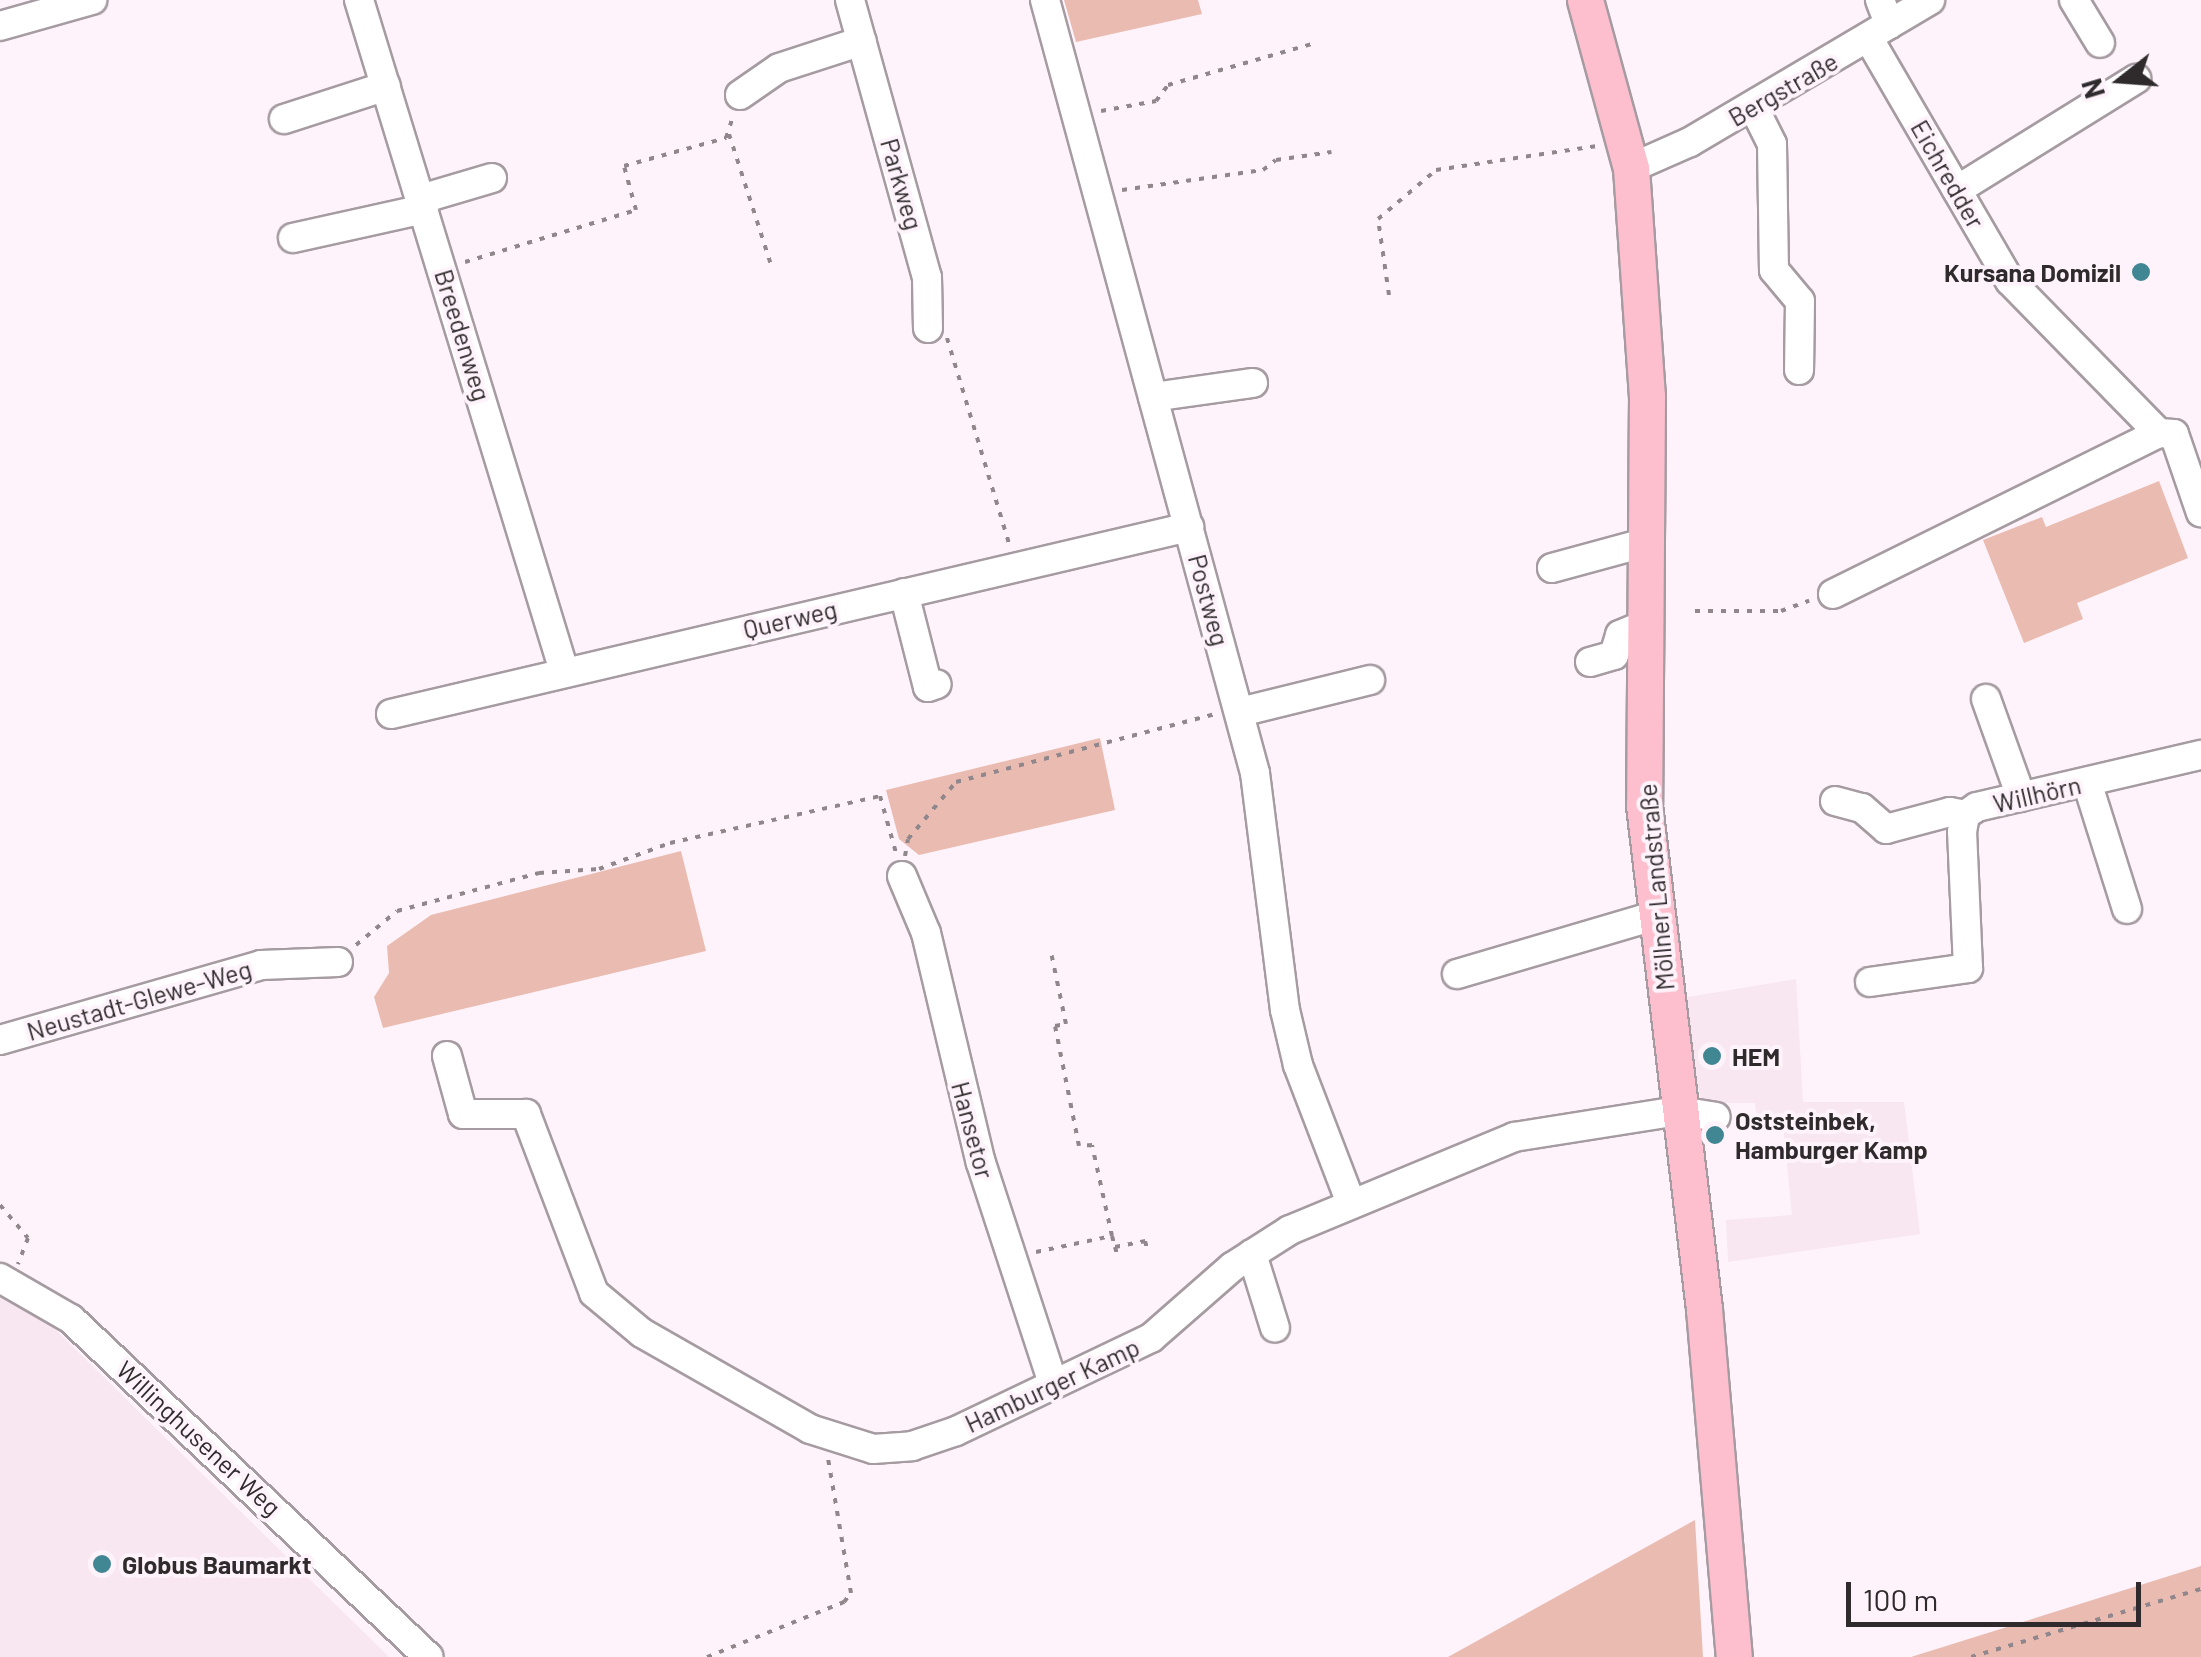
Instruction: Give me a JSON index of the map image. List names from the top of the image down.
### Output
{
  "streets": {
    "main road": ["Möllner Landstraße"],
    "street": [
      "Bergstraße",
      "Eichredder",
      "Parkweg",
      "Breedenweg",
      "Postweg",
      "Querweg",
      "Willhörn",
      "Neustadt-Glewe-Weg",
      "Hansetor",
      "Hamburger Kamp",
      "Willinghusener Weg"
    ]
  },
  "crossings": [
    ["Bergstraße", "Eichredder"],
    ["Bergstraße", "Möllner Landstraße"],
    ["Breedenweg", "Querweg"],
    ["Postweg", "Querweg"],
    ["Postweg", "Hamburger Kamp"],
    ["Möllner Landstraße", "Hamburger Kamp"],
    ["Hansetor", "Hamburger Kamp"]
  ],
  "places": [
    "Kursana Domizil",
    "HEM",
    "Oststeinbek, Hamburger Kamp",
    "Globus Baumarkt"
  ],
  "scale_bar": "100 m",
  "north": "left"
}
